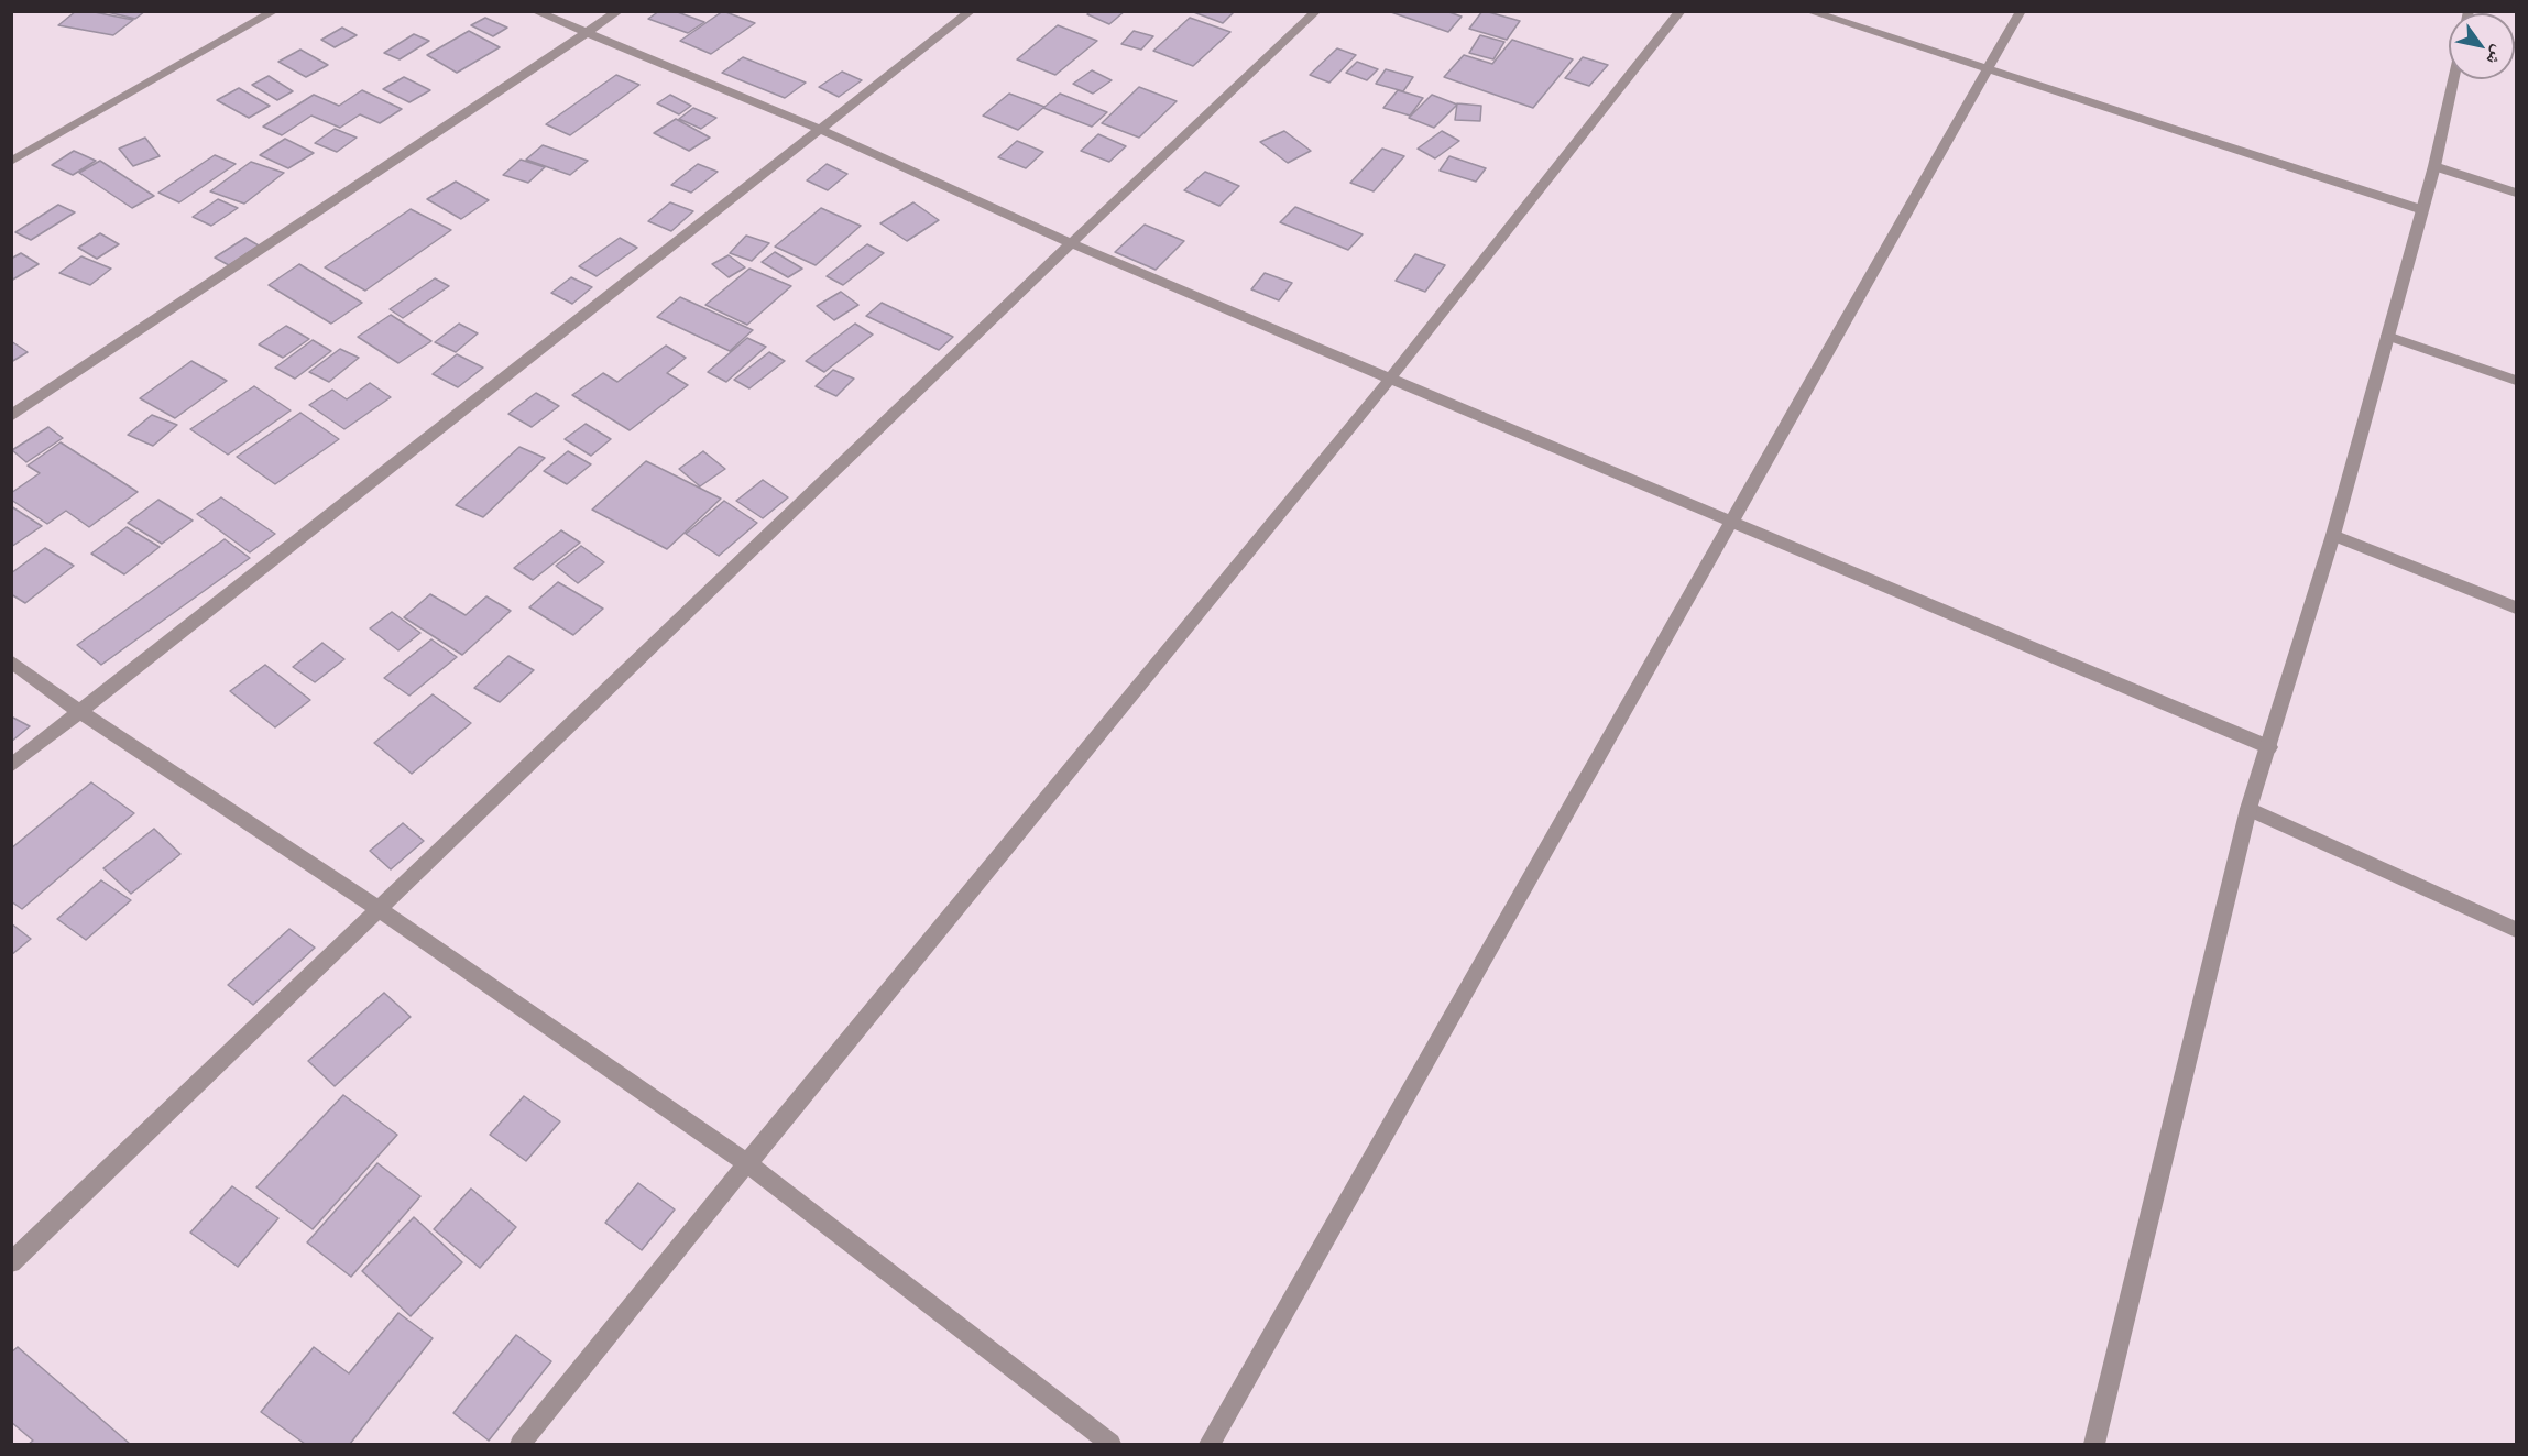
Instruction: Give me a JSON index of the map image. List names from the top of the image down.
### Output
{
  "north": "bottom right"
}
